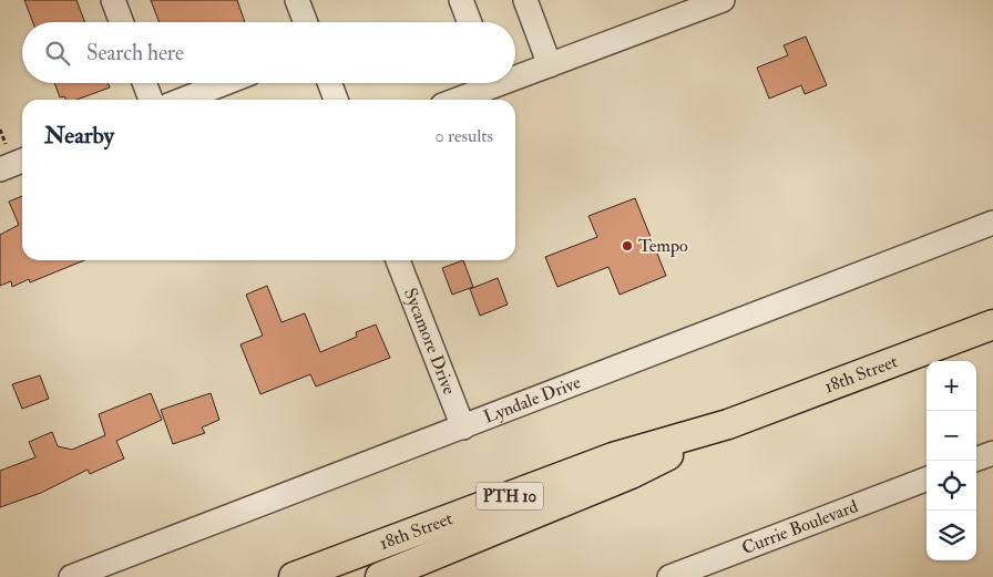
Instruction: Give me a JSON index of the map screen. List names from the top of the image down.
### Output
{
  "streets": {
    "main road": ["18th Street", "PTH 10"],
    "street": ["Sycamore Drive", "Lyndale Drive", "Currie Boulevard"]
  },
  "crossings": [
    ["Sycamore Drive", "Lyndale Drive"]
  ],
  "places": ["Tempo"],
  "page": {
    "search": "Search here",
    "heading": ["Nearby", "0 results"],
    "map_buttons": ["+", "−"]
  }
}
